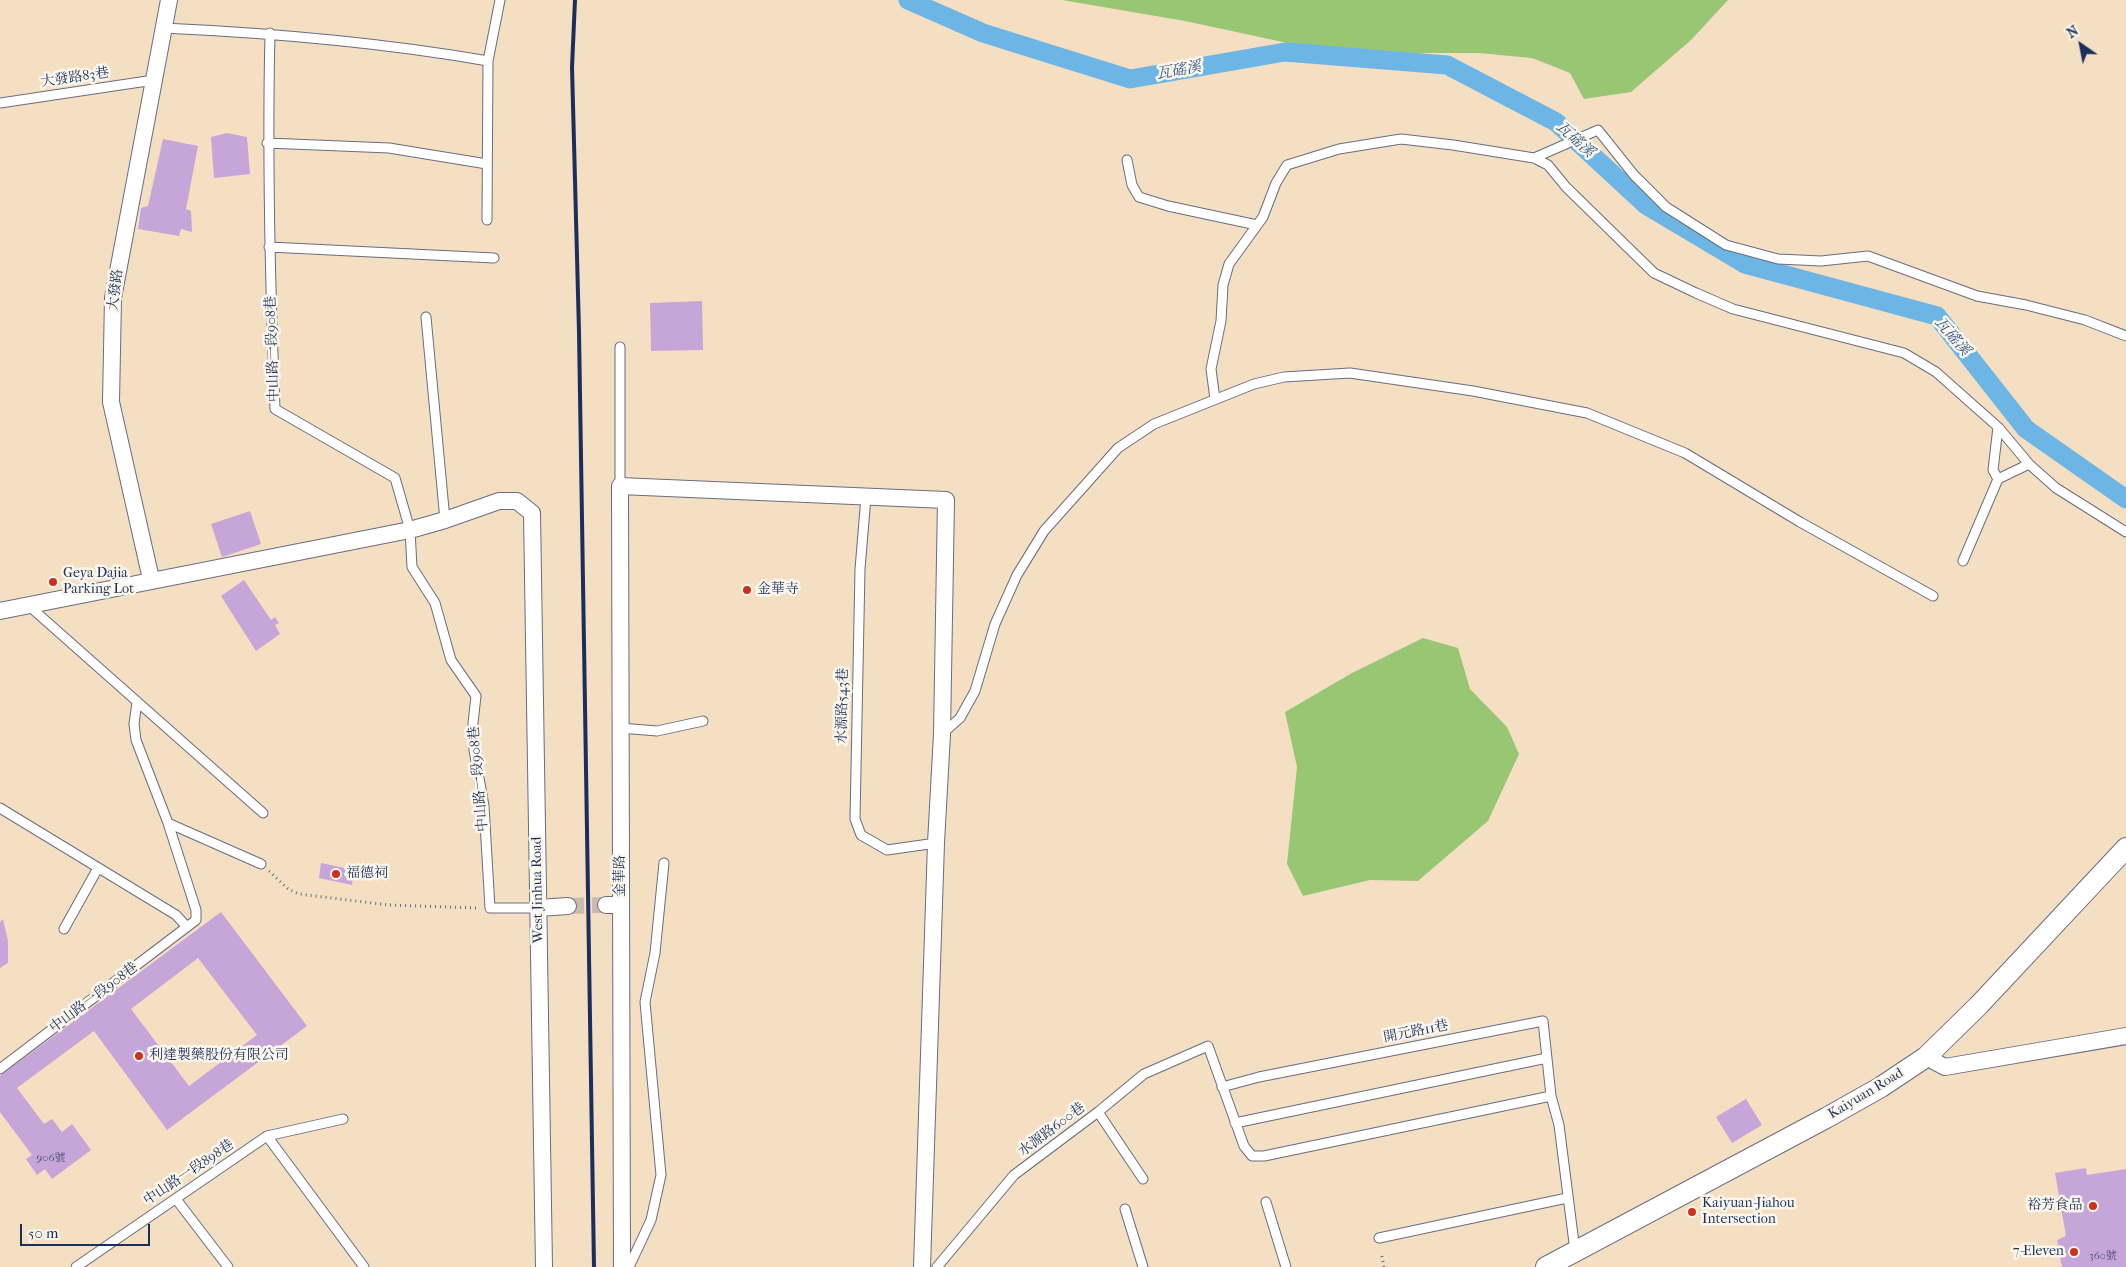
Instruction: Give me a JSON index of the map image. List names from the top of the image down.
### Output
{
  "streets": {
    "street": [
      "大發路",
      "金華路",
      "West Jinhua Road",
      "Kaiyuan Road"
    ],
    "lane": [
      "大發路83巷",
      "中山路一段908巷",
      "水源路543巷",
      "開元路11巷",
      "水源路600巷",
      "中山路一段898巷"
    ]
  },
  "crossings": [
    ["大發路83巷", "大發路"],
    ["開元路11巷", "Kaiyuan Road"],
    ["開元路11巷", "水源路600巷"]
  ],
  "water": ["瓦磘溪"],
  "places": [
    "Geya Dajia Parking Lot",
    "金華寺",
    "福德祠",
    "利達製藥股份有限公司",
    "裕芳食品",
    "Kaiyuan-Jiahou Intersection",
    "7-Eleven"
  ],
  "house_numbers": ["906號", "360號"],
  "scale_bar": "50 m",
  "north": "top left"
}
